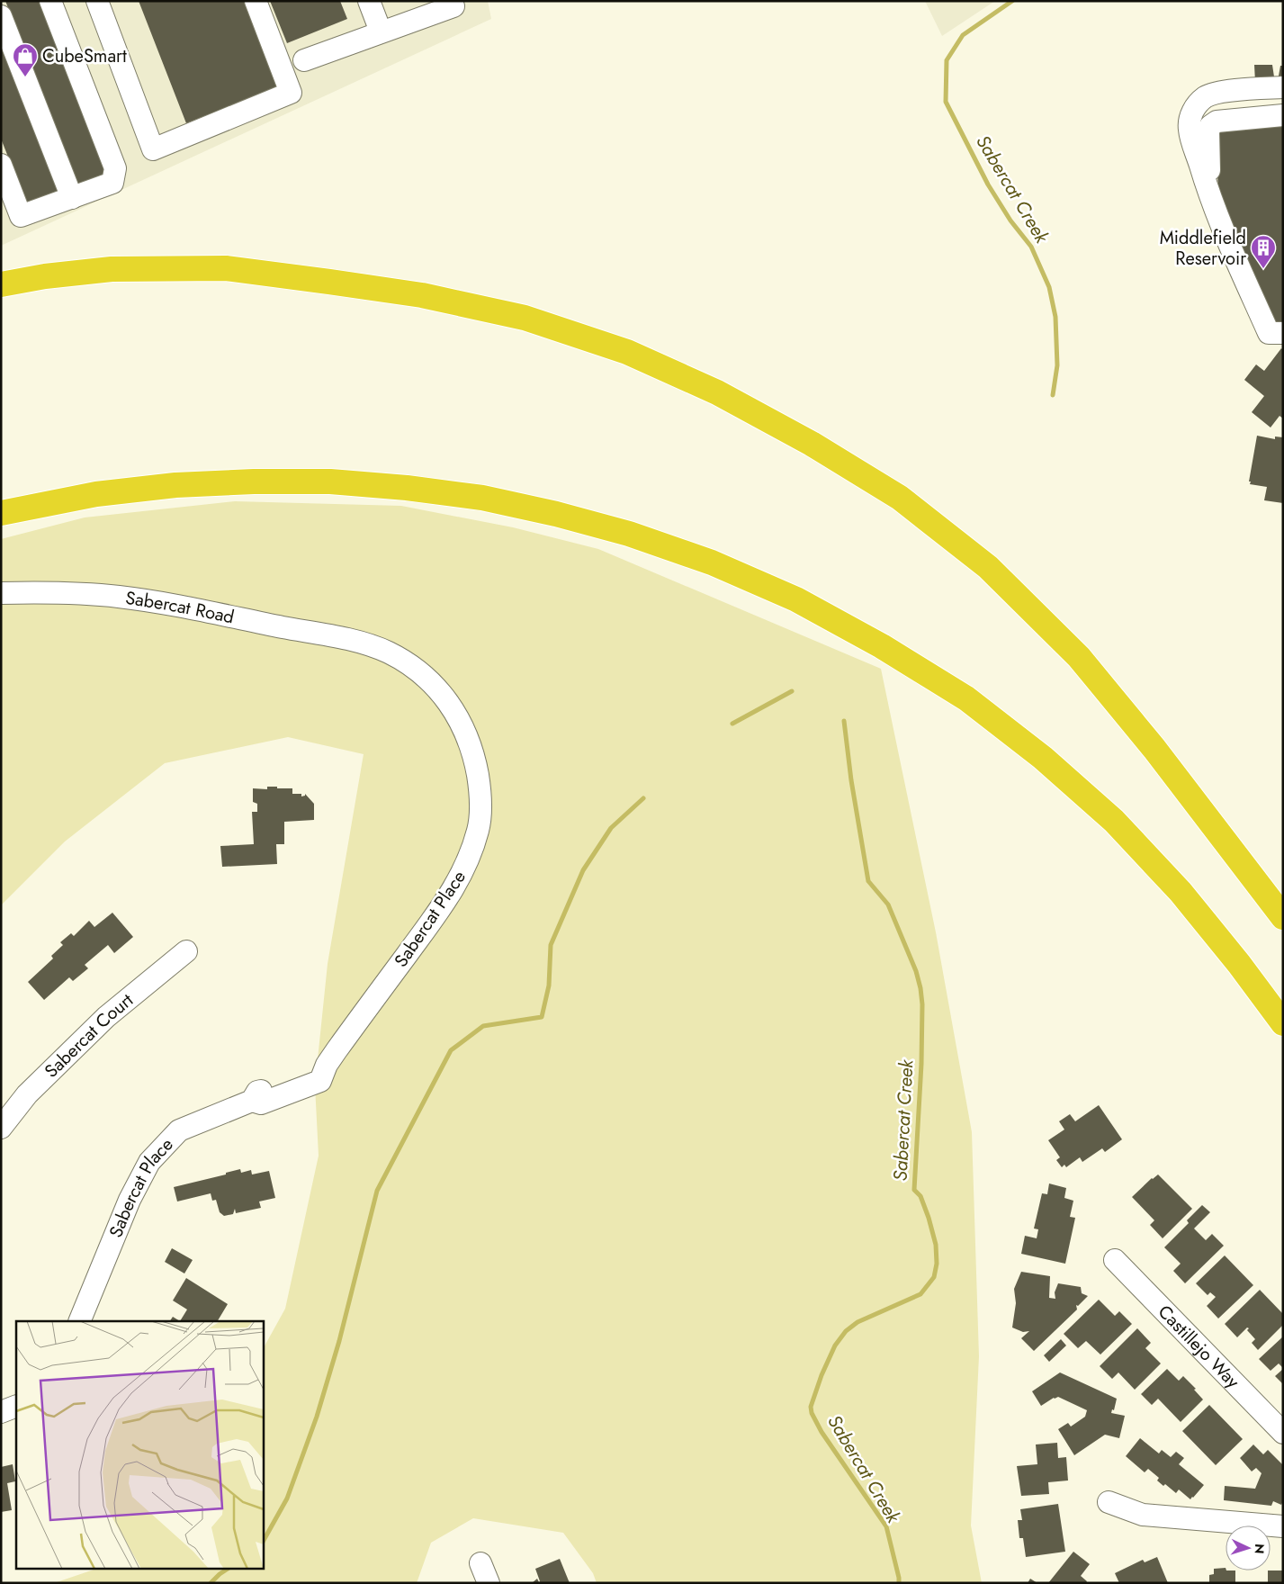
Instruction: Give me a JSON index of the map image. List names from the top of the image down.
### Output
{
  "streets": {
    "street": [
      "Sabercat Road",
      "Sabercat Place",
      "Sabercat Court",
      "Castillejo Way"
    ]
  },
  "crossings": [
    ["Sabercat Road", "Sabercat Place"]
  ],
  "water": ["Sabercat Creek"],
  "places": {
    "shop": ["CubeSmart"],
    "building": ["Middlefield Reservoir"]
  },
  "north": "right"
}
